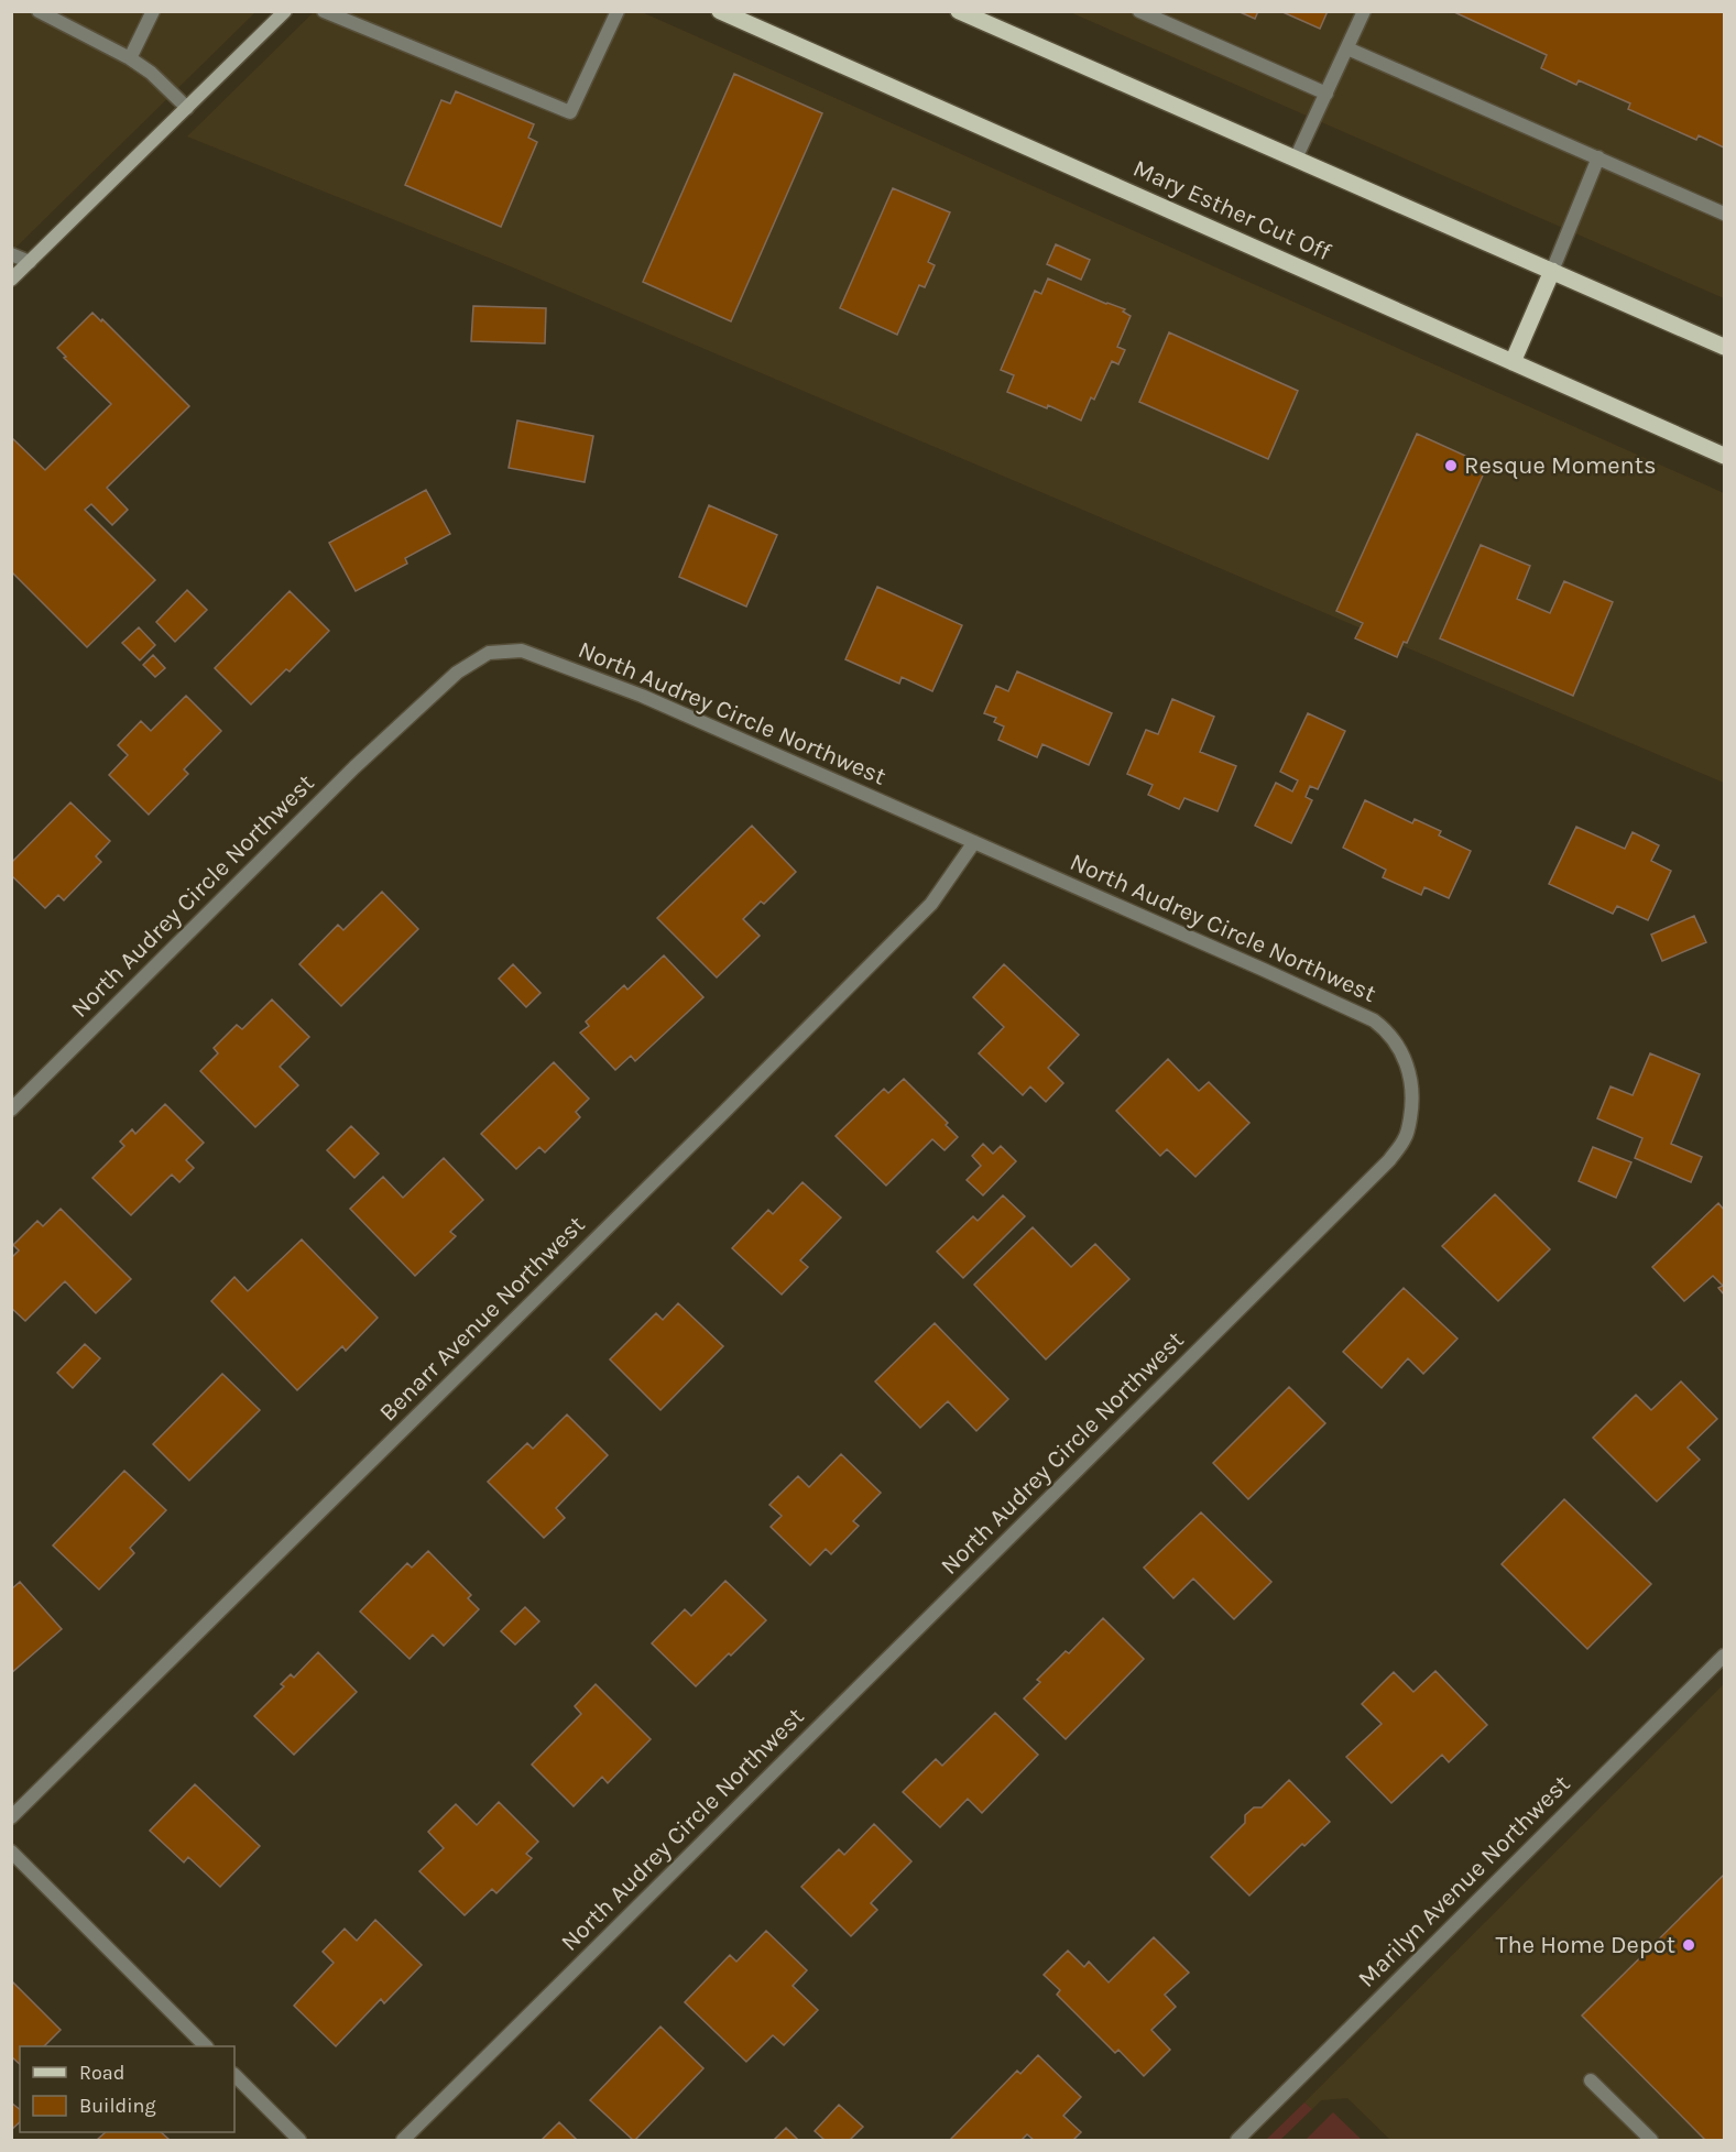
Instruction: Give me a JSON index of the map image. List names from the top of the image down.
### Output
{
  "streets": {
    "main road": ["Mary Esther Cut Off"],
    "street": ["North Audrey Circle Northwest", "Benarr Avenue Northwest", "Marilyn Avenue Northwest"]
  },
  "crossings": [
    ["North Audrey Circle Northwest", "Benarr Avenue Northwest"]
  ],
  "places": ["Resque Moments", "The Home Depot"],
  "legend": ["Road", "Building"]
}
